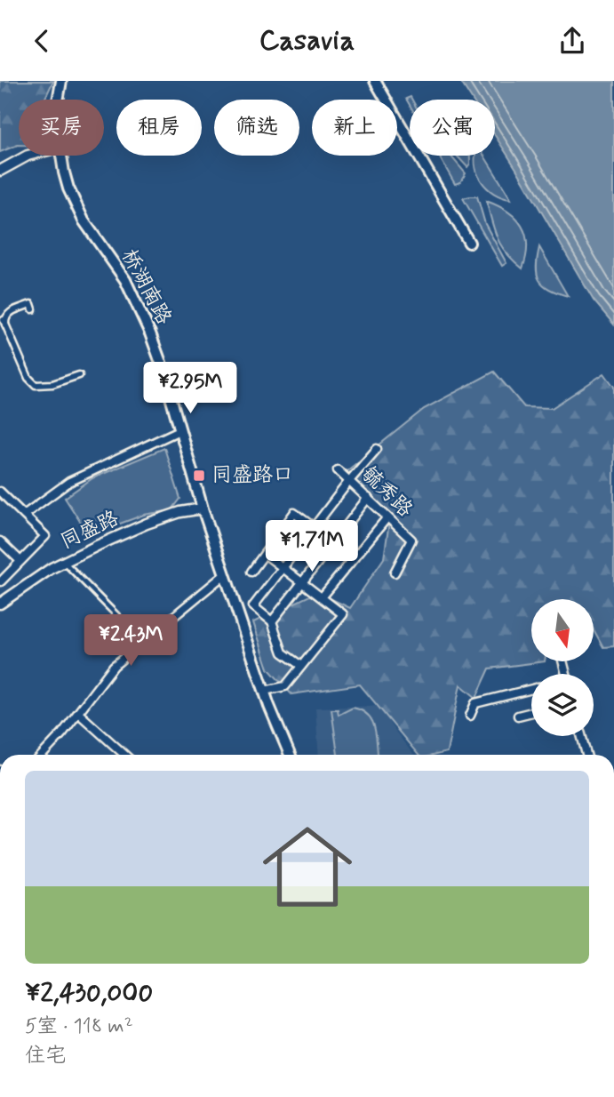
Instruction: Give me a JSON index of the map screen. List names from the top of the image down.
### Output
{
  "streets": {
    "main road": ["桥湖南路"],
    "street": ["毓秀路", "同盛路"]
  },
  "crossings": [
    ["桥湖南路", "同盛路"]
  ],
  "places": {
    "transit": ["同盛路口"]
  },
  "north": "bottom",
  "page": {
    "header": "Casavia",
    "chip": [
      "买房",
      "租房",
      "筛选",
      "新上",
      "公寓"
    ],
    "price": ["¥2.95M", "¥1.71M", "¥2.43M"],
    "list": [
      {
        "name": "¥2,430,000",
        "note": "5室 · 118 m² · 住宅"
      }
    ]
  }
}
